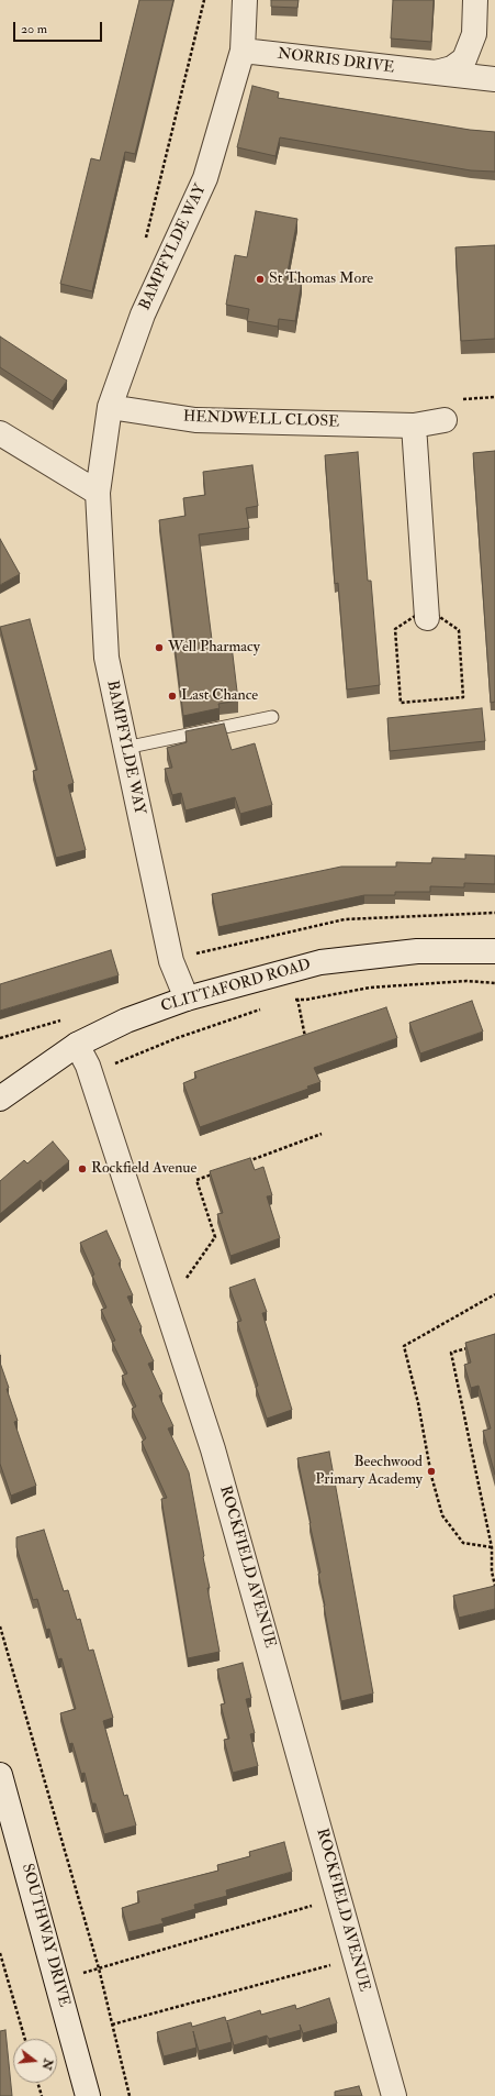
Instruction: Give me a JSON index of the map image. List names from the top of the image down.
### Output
{
  "streets": {
    "street": [
      "NORRIS DRIVE",
      "BAMPFYLDE WAY",
      "HENDWELL CLOSE",
      "CLITTAFORD ROAD",
      "ROCKFIELD AVENUE",
      "SOUTHWAY DRIVE"
    ]
  },
  "crossings": [
    ["NORRIS DRIVE", "BAMPFYLDE WAY"],
    ["BAMPFYLDE WAY", "HENDWELL CLOSE"],
    ["BAMPFYLDE WAY", "CLITTAFORD ROAD"],
    ["CLITTAFORD ROAD", "ROCKFIELD AVENUE"]
  ],
  "places": [
    "St Thomas More",
    "Well Pharmacy",
    "Last Chance",
    "Rockfield Avenue",
    "Beechwood Primary Academy"
  ],
  "scale_bar": "20 m",
  "north": "right"
}
